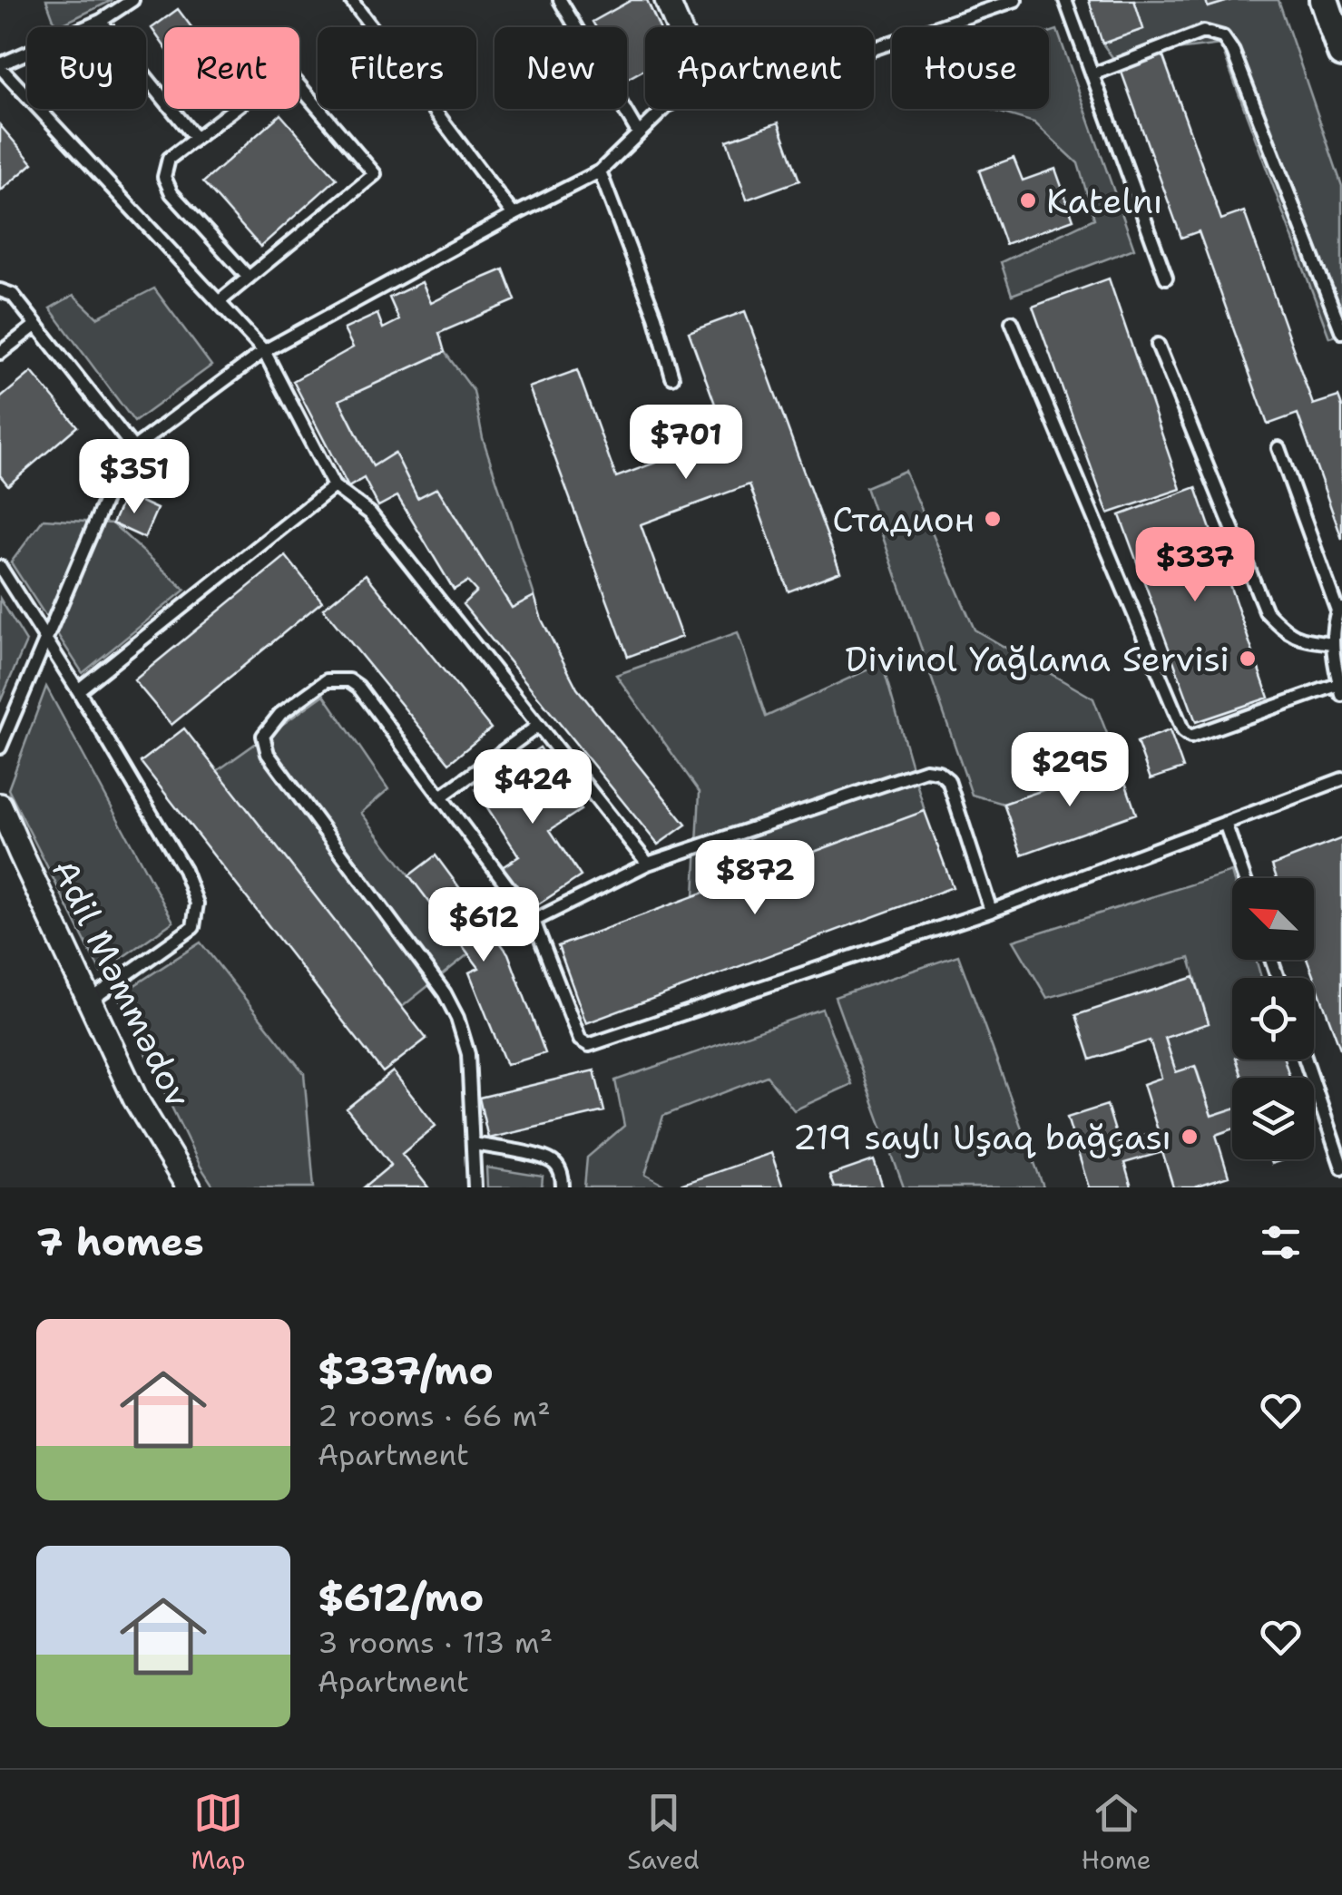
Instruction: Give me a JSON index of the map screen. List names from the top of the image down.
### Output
{
  "streets": {
    "street": ["Adil Məmmədov"]
  },
  "places": [
    "Katelnı",
    "Стадион",
    "Divinol Yağlama Servisi",
    "219 saylı Uşaq bağçası"
  ],
  "north": "top left",
  "page": {
    "chip": [
      "Buy",
      "Rent",
      "Filters",
      "New",
      "Apartment",
      "House"
    ],
    "price": [
      "$701",
      "$351",
      "$337",
      "$295",
      "$424",
      "$872",
      "$612"
    ],
    "heading": "7 homes",
    "list": [
      {
        "name": "$337/mo",
        "note": "2 rooms · 66 m² · Apartment"
      },
      {
        "name": "$612/mo",
        "note": "3 rooms · 113 m² · Apartment"
      }
    ],
    "tabs": ["Map", "Saved", "Home"]
  }
}
